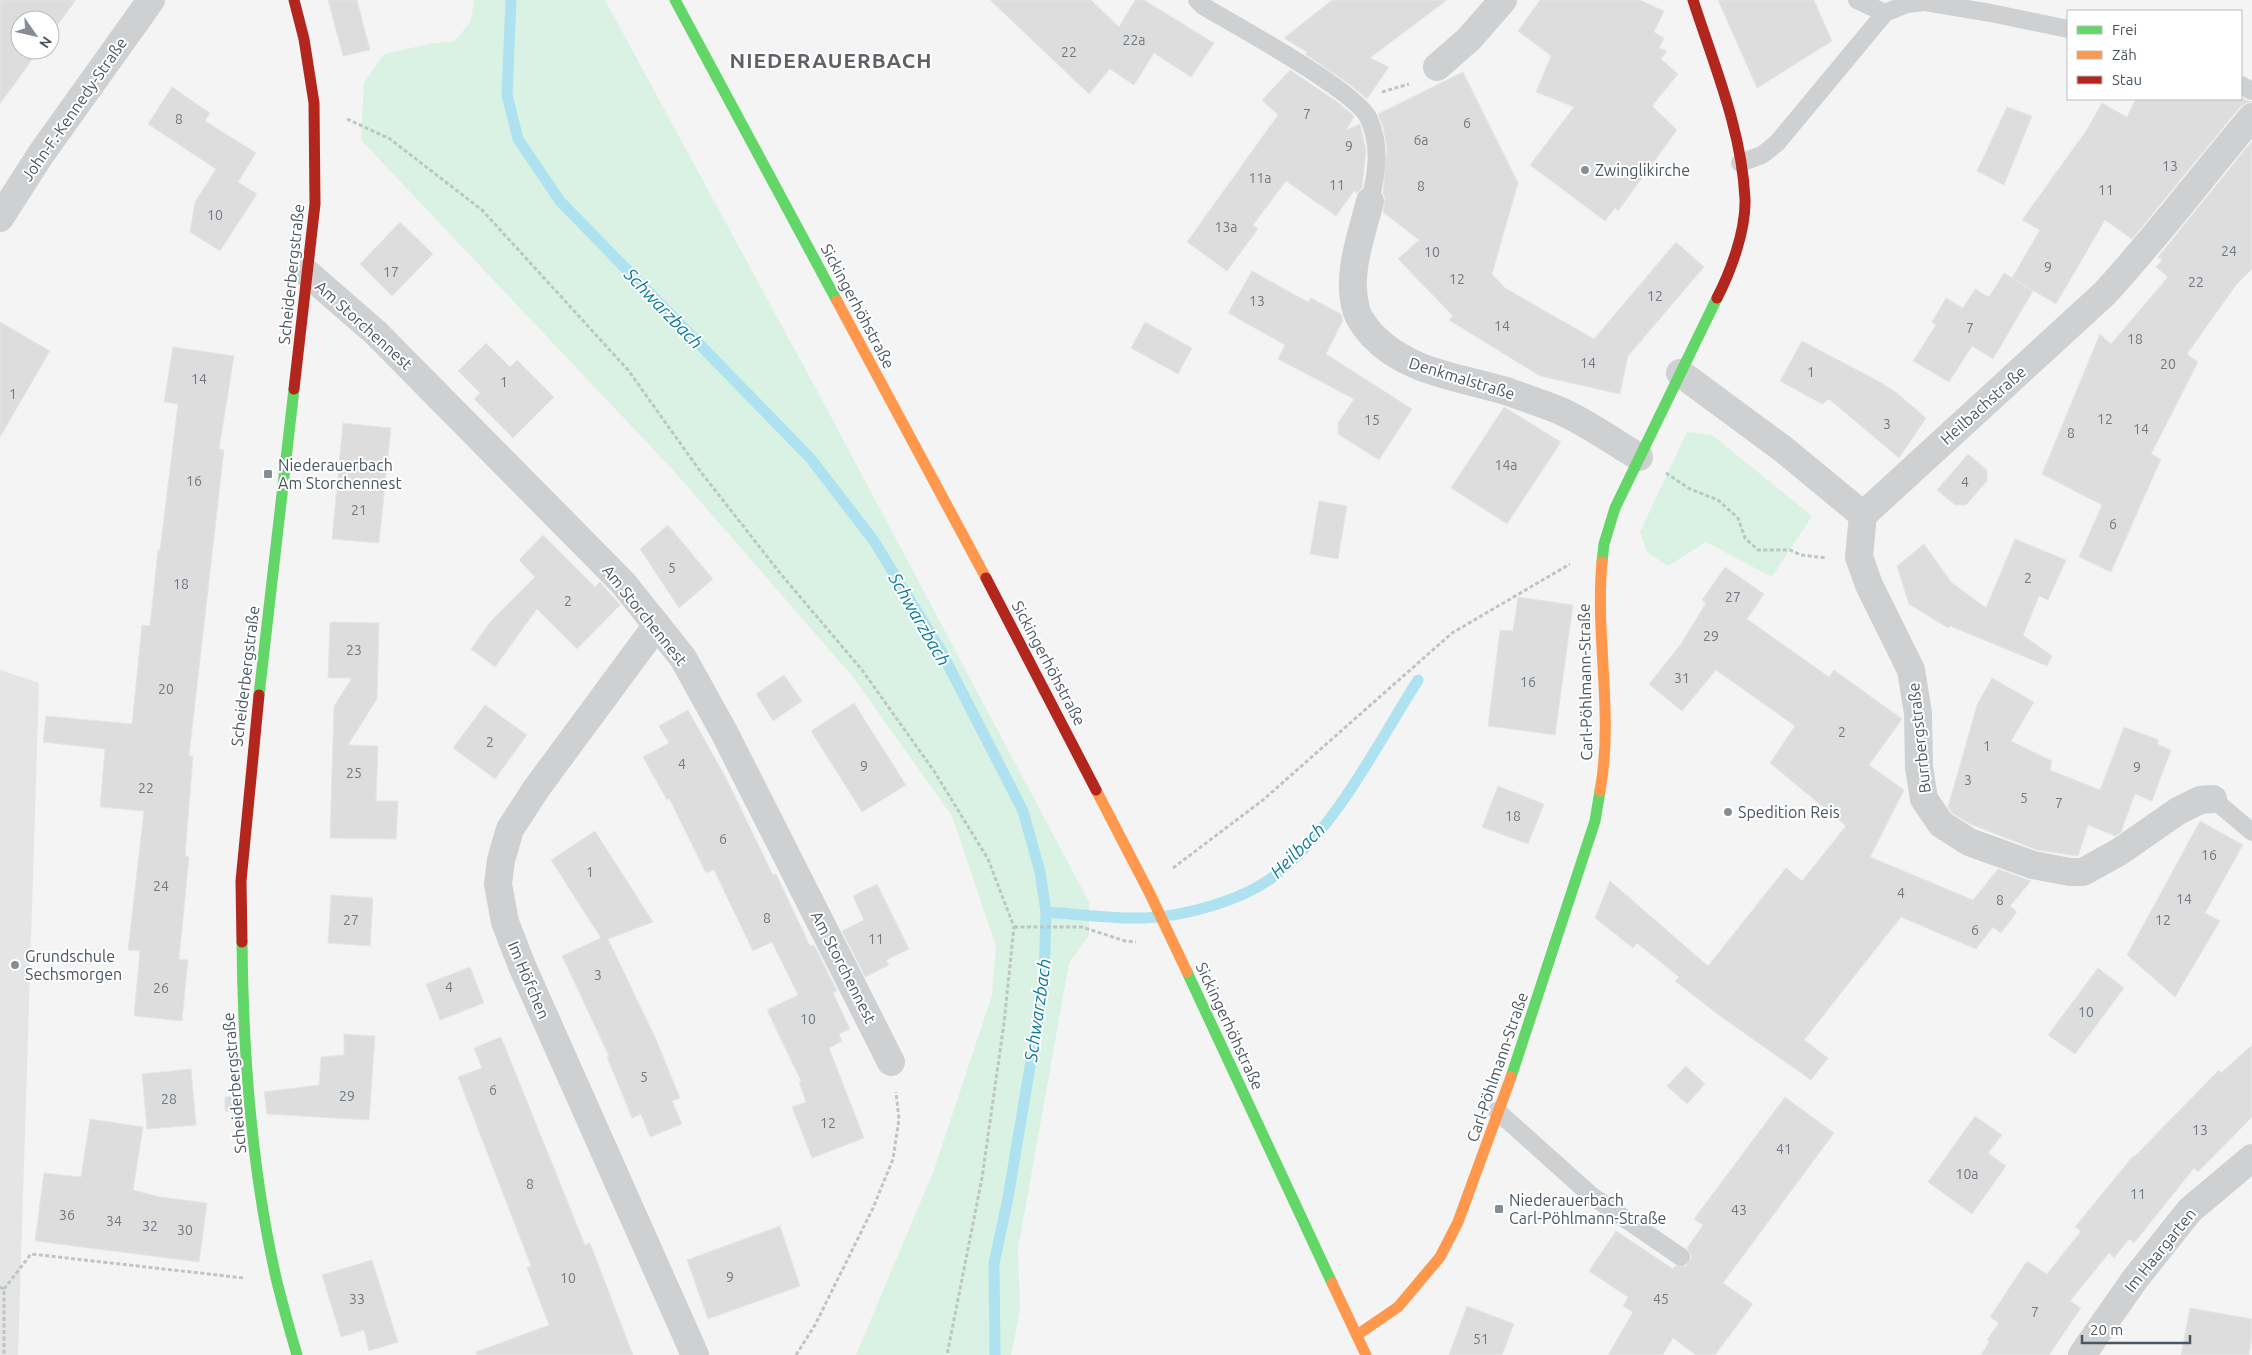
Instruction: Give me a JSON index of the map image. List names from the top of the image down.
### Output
{
  "streets": {
    "street": [
      "John-F.-Kennedy-Straße",
      "Scheiderbergstraße",
      "Sickingerhöhstraße",
      "Am Storchennest",
      "Denkmalstraße",
      "Heilbachstraße",
      "Carl-Pöhlmann-Straße",
      "Burrbergstraße",
      "Im Höfchen",
      "Im Haargarten"
    ]
  },
  "crossings": [
    ["Scheiderbergstraße", "Am Storchennest"],
    ["Sickingerhöhstraße", "Carl-Pöhlmann-Straße"],
    ["Am Storchennest", "Im Höfchen"],
    ["Denkmalstraße", "Carl-Pöhlmann-Straße"],
    ["Heilbachstraße", "Burrbergstraße"]
  ],
  "districts": ["NIEDERAUERBACH"],
  "water": ["Schwarzbach", "Heilbach"],
  "places": {
    "other": ["Zwinglikirche", "Spedition Reis", "Grundschule Sechsmorgen"],
    "transit": ["Niederauerbach Am Storchennest", "Niederauerbach Carl-Pöhlmann-Straße"]
  },
  "house_numbers": [
    "22a",
    "22",
    "7",
    "8",
    "6",
    "6a",
    "9",
    "13",
    "11a",
    "11",
    "8",
    "11",
    "10",
    "13a",
    "24",
    "10",
    "9",
    "17",
    "12",
    "22",
    "12",
    "13",
    "14",
    "7",
    "18",
    "14",
    "20",
    "1",
    "14",
    "1",
    "1",
    "12",
    "15",
    "3",
    "14",
    "8",
    "14a",
    "16",
    "4",
    "21",
    "6",
    "5",
    "2",
    "18",
    "27",
    "2",
    "29",
    "23",
    "31",
    "16",
    "20",
    "2",
    "2",
    "1",
    "4",
    "9",
    "9",
    "25",
    "3",
    "22",
    "5",
    "7",
    "18",
    "6",
    "16",
    "1",
    "24",
    "4",
    "14",
    "8",
    "8",
    "27",
    "12",
    "6",
    "11",
    "3",
    "4",
    "26",
    "10",
    "10",
    "5",
    "6",
    "29",
    "28",
    "12",
    "13",
    "41",
    "10a",
    "8",
    "11",
    "43",
    "36",
    "34",
    "32",
    "30",
    "9",
    "10",
    "33",
    "45",
    "7",
    "51"
  ],
  "legend": ["Frei", "Zäh", "Stau"],
  "scale_bar": "20 m",
  "north": "bottom right"
}
